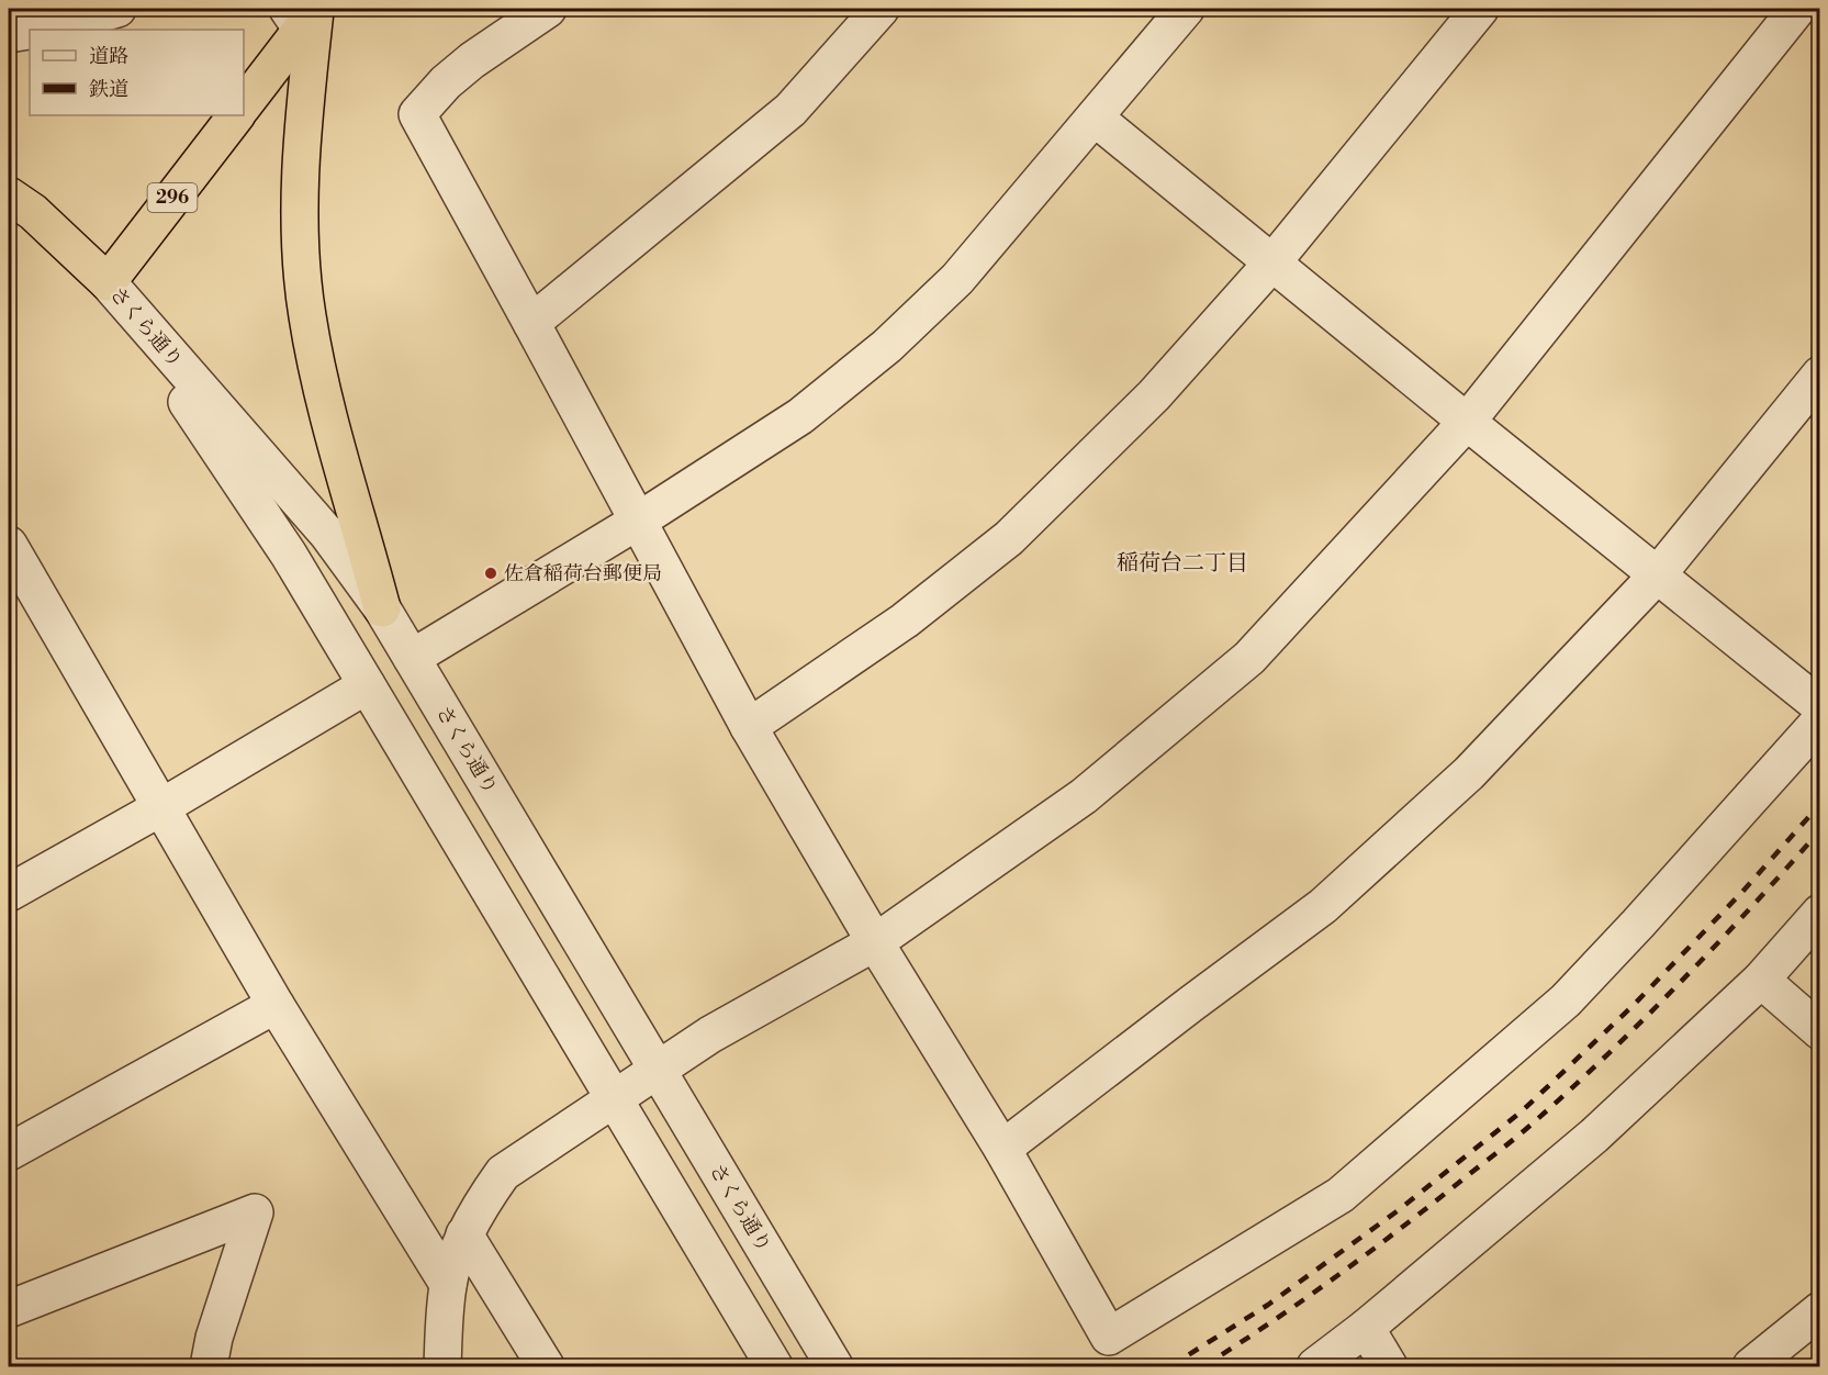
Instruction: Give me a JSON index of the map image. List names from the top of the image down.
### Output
{
  "streets": {
    "highway": ["296"],
    "street": ["さくら通り"]
  },
  "crossings": [
    ["296", "さくら通り"]
  ],
  "districts": ["稲荷台二丁目"],
  "places": ["佐倉稲荷台郵便局"],
  "legend": ["道路", "鉄道"]
}
